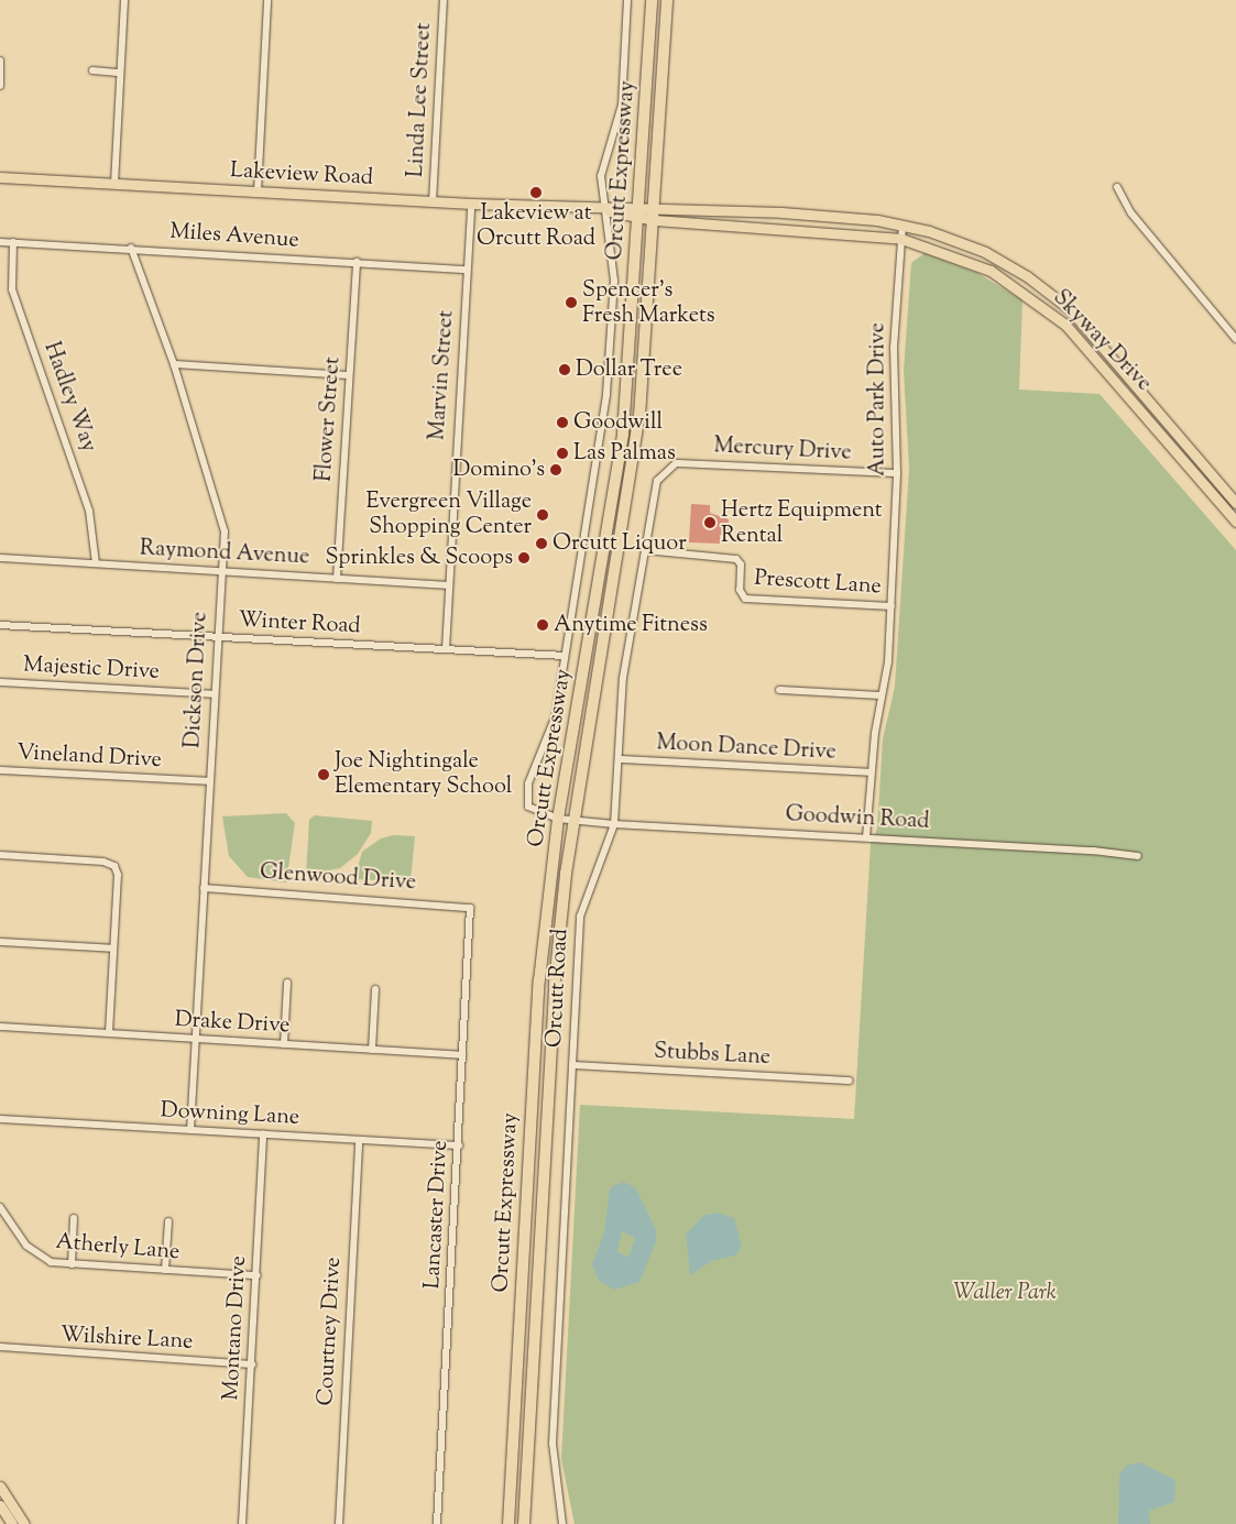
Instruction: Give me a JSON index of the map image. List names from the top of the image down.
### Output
{
  "streets": {
    "highway": ["Orcutt Expressway"],
    "main road": ["Lakeview Road", "Skyway Drive"],
    "street": [
      "Linda Lee Street",
      "Miles Avenue",
      "Marvin Street",
      "Hadley Way",
      "Auto Park Drive",
      "Flower Street",
      "Mercury Drive",
      "Raymond Avenue",
      "Prescott Lane",
      "Winter Road",
      "Majestic Drive",
      "Dickson Drive",
      "Moon Dance Drive",
      "Vineland Drive",
      "Goodwin Road",
      "Glenwood Drive",
      "Orcutt Road",
      "Drake Drive",
      "Stubbs Lane",
      "Downing Lane",
      "Lancaster Drive",
      "Atherly Lane",
      "Montano Drive",
      "Courtney Drive",
      "Wilshire Lane"
    ]
  },
  "crossings": [
    ["Linda Lee Street", "Lakeview Road"],
    ["Orcutt Expressway", "Lakeview Road"],
    ["Orcutt Expressway", "Skyway Drive"],
    ["Orcutt Expressway", "Goodwin Road"],
    ["Lakeview Road", "Skyway Drive"],
    ["Lakeview Road", "Marvin Street"],
    ["Miles Avenue", "Marvin Street"],
    ["Miles Avenue", "Hadley Way"],
    ["Miles Avenue", "Flower Street"],
    ["Miles Avenue", "Dickson Drive"],
    ["Skyway Drive", "Auto Park Drive"],
    ["Marvin Street", "Raymond Avenue"],
    ["Marvin Street", "Winter Road"],
    ["Hadley Way", "Raymond Avenue"],
    ["Auto Park Drive", "Mercury Drive"],
    ["Auto Park Drive", "Prescott Lane"],
    ["Auto Park Drive", "Moon Dance Drive"],
    ["Auto Park Drive", "Goodwin Road"],
    ["Flower Street", "Raymond Avenue"],
    ["Mercury Drive", "Orcutt Road"],
    ["Raymond Avenue", "Dickson Drive"],
    ["Prescott Lane", "Orcutt Road"],
    ["Winter Road", "Dickson Drive"],
    ["Majestic Drive", "Dickson Drive"],
    ["Dickson Drive", "Vineland Drive"],
    ["Dickson Drive", "Glenwood Drive"],
    ["Dickson Drive", "Drake Drive"],
    ["Dickson Drive", "Downing Lane"],
    ["Moon Dance Drive", "Orcutt Road"],
    ["Goodwin Road", "Orcutt Road"],
    ["Glenwood Drive", "Lancaster Drive"],
    ["Orcutt Road", "Stubbs Lane"],
    ["Drake Drive", "Lancaster Drive"],
    ["Downing Lane", "Lancaster Drive"],
    ["Downing Lane", "Montano Drive"],
    ["Downing Lane", "Courtney Drive"],
    ["Atherly Lane", "Montano Drive"],
    ["Montano Drive", "Wilshire Lane"]
  ],
  "parks": ["Waller Park"],
  "places": [
    "Lakeview at Orcutt Road",
    "Spencer's Fresh Markets",
    "Dollar Tree",
    "Goodwill",
    "Las Palmas",
    "Domino's",
    "Evergreen Village Shopping Center",
    "Hertz Equipment Rental",
    "Orcutt Liquor",
    "Sprinkles & Scoops",
    "Anytime Fitness",
    "Joe Nightingale Elementary School"
  ]
}
